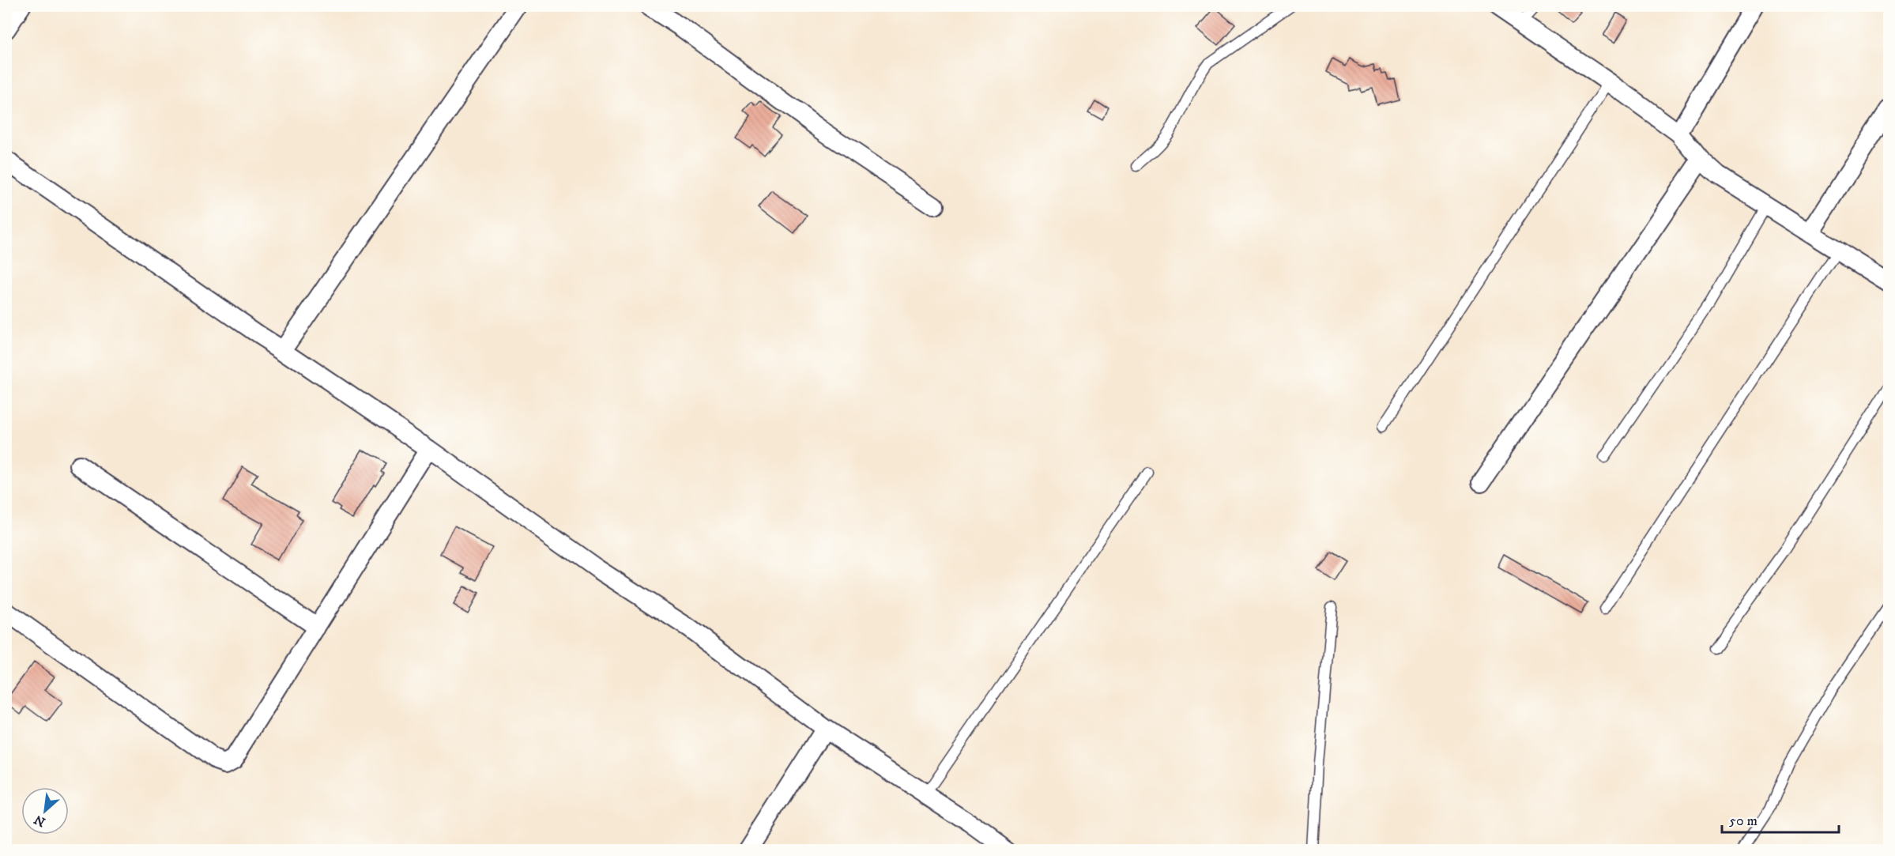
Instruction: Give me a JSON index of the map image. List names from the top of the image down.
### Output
{
  "scale_bar": "50 m",
  "north": "bottom left"
}
